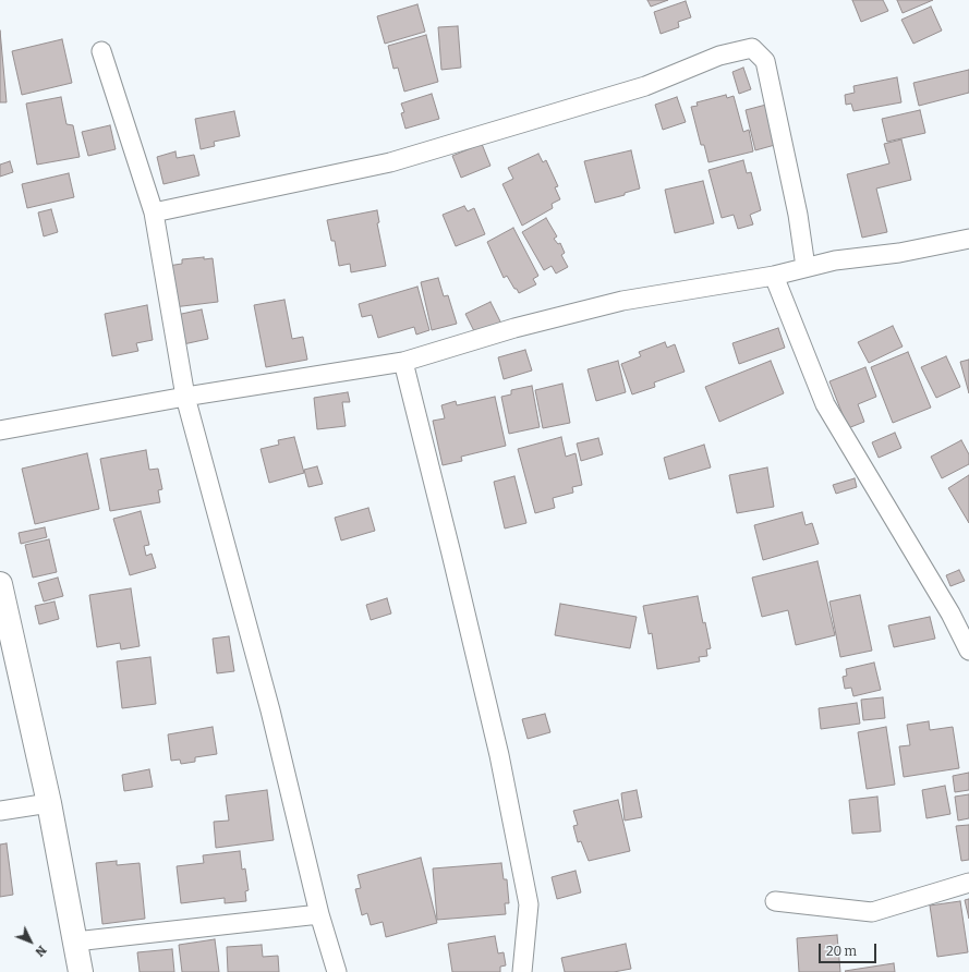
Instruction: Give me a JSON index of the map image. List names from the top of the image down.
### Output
{
  "scale_bar": "20 m",
  "north": "bottom right"
}
